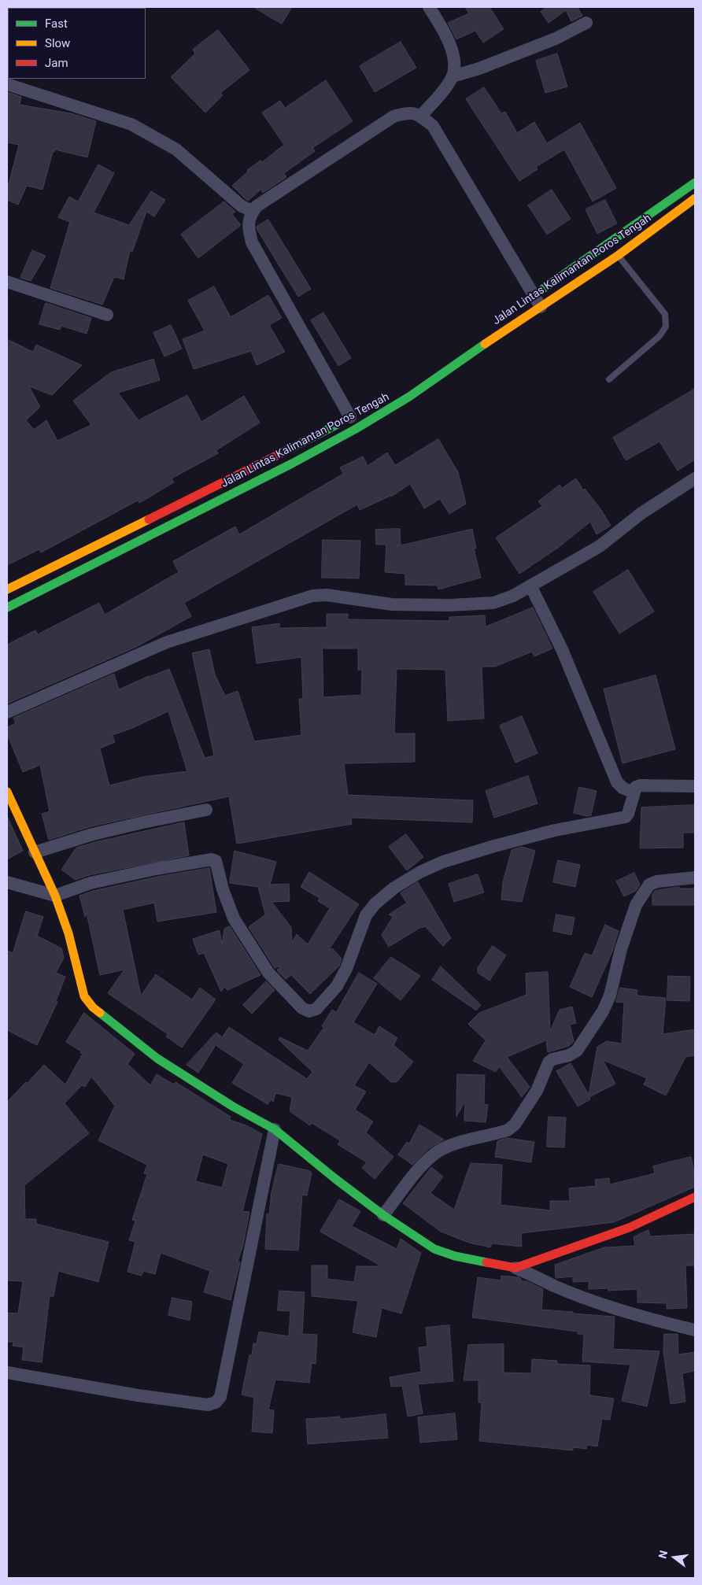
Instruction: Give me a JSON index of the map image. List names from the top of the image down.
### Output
{
  "streets": {
    "main road": ["Jalan Lintas Kalimantan Poros Tengah"]
  },
  "legend": ["Fast", "Slow", "Jam"],
  "north": "left"
}
